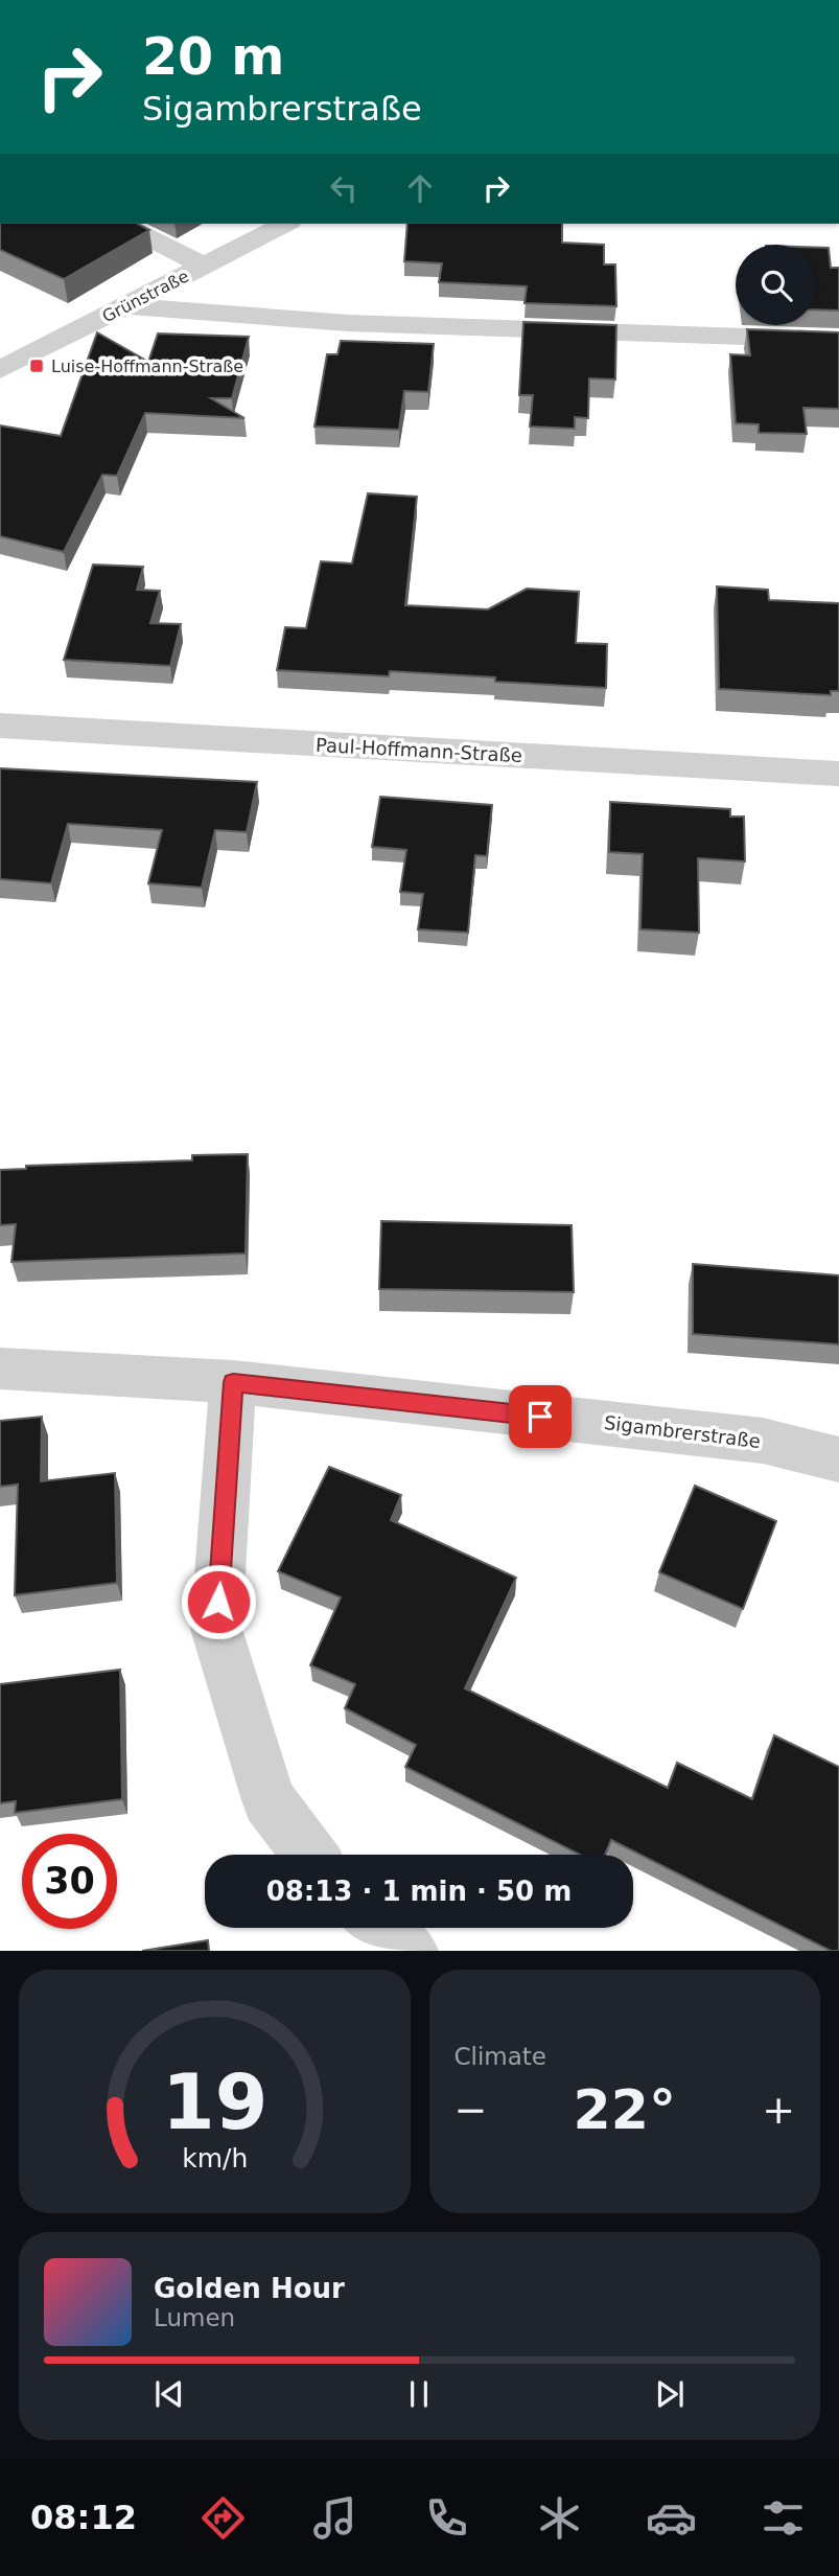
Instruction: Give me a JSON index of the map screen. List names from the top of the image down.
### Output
{
  "streets": {
    "street": ["Grünstraße", "Paul-Hoffmann-Straße", "Sigambrerstraße"]
  },
  "places": {
    "transit": ["Luise-Hoffmann-Straße"]
  },
  "page": {
    "turn": ["20 m", "Sigambrerstraße"],
    "limit": "30",
    "trip": "08:13 · 1 min · 50 m",
    "tile": "Climate",
    "heat": ["−", "22°", "+"],
    "song": ["Golden Hour", "Lumen"],
    "tabs": "08:12",
    "gauge": ["19", "km/h"]
  }
}
